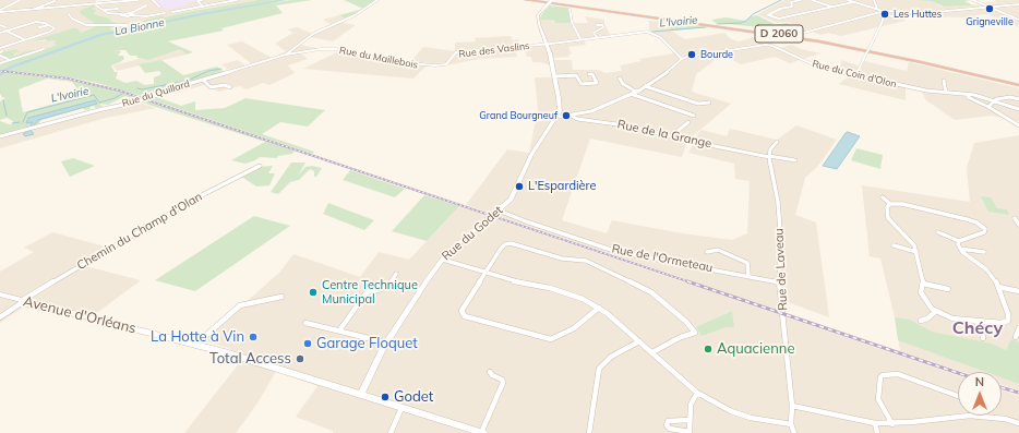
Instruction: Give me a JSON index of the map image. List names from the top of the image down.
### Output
{
  "streets": {
    "highway": ["D 2060"],
    "street": [
      "Rue des Vaslins",
      "Rue du Maillebois",
      "Rue du Coin d'Olon",
      "Rue du Quillard",
      "Rue de la Grange",
      "Chemin du Champ d'Olan",
      "Rue du Godet",
      "Rue de l'Ormeteau",
      "Rue de Laveau",
      "Avenue d'Orléans"
    ]
  },
  "crossings": [
    ["Rue des Vaslins", "Rue du Maillebois"],
    ["Rue des Vaslins", "Rue du Coin d'Olon"],
    ["Rue du Maillebois", "Rue du Quillard"],
    ["Rue de la Grange", "Rue du Godet"],
    ["Rue de la Grange", "Rue de Laveau"],
    ["Chemin du Champ d'Olan", "Avenue d'Orléans"],
    ["Rue du Godet", "Rue de l'Ormeteau"],
    ["Rue du Godet", "Avenue d'Orléans"],
    ["Rue de l'Ormeteau", "Rue de Laveau"]
  ],
  "districts": ["Chécy"],
  "water": ["L'Ivoirie", "La Bionne"],
  "places": [
    "Grigneville",
    "Les Huttes",
    "Bourde",
    "Grand Bourgneuf",
    "L'Espardière",
    "Centre Technique Municipal",
    "La Hotte à Vin",
    "Garage Floquet",
    "Aquacienne",
    "Total Access",
    "Godet"
  ],
  "north": "top"
}
